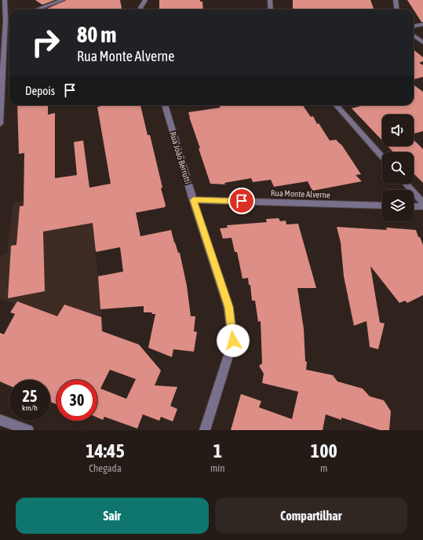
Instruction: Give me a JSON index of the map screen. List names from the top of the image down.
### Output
{
  "streets": {
    "street": ["Rua João Berrutti", "Rua Monte Alverne"]
  },
  "crossings": [
    ["Rua João Berrutti", "Rua Monte Alverne"]
  ],
  "page": {
    "turn": ["80 m", "Rua Monte Alverne"],
    "then": "Depois",
    "speed": "25 km/h",
    "limit": "30",
    "eta": [
      "14:45",
      "Chegada",
      "1",
      "min",
      "100",
      "m"
    ],
    "buttons": ["Sair", "Compartilhar"]
  }
}
